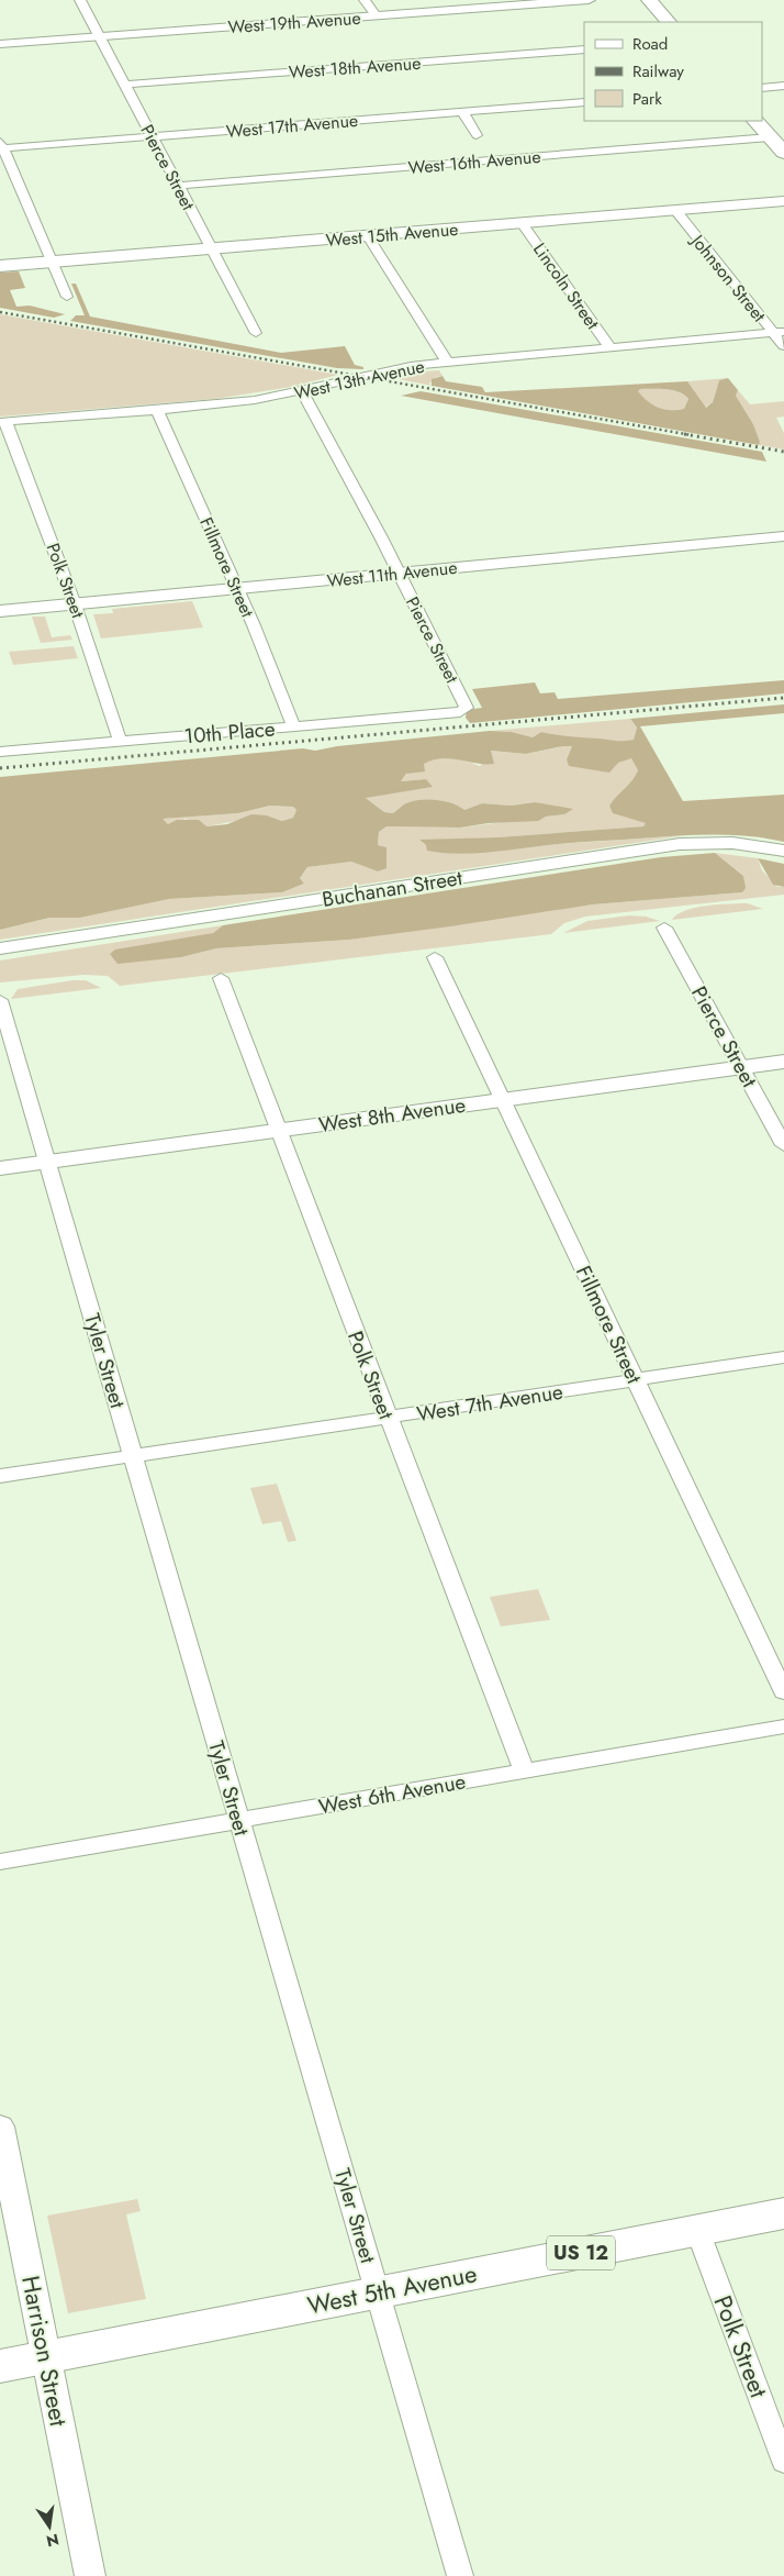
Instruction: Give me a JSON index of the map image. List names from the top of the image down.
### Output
{
  "streets": {
    "main road": ["West 15th Avenue", "US 12", "West 5th Avenue"],
    "street": [
      "West 19th Avenue",
      "West 18th Avenue",
      "West 17th Avenue",
      "West 16th Avenue",
      "Pierce Street",
      "Johnson Street",
      "Lincoln Street",
      "West 13th Avenue",
      "Fillmore Street",
      "West 11th Avenue",
      "Polk Street",
      "10th Place",
      "Buchanan Street",
      "West 8th Avenue",
      "Tyler Street",
      "West 7th Avenue",
      "West 6th Avenue",
      "Harrison Street"
    ]
  },
  "crossings": [
    ["West 19th Avenue", "Pierce Street"],
    ["West 18th Avenue", "Pierce Street"],
    ["West 17th Avenue", "Pierce Street"],
    ["West 16th Avenue", "Pierce Street"],
    ["Pierce Street", "West 15th Avenue"],
    ["Pierce Street", "West 13th Avenue"],
    ["Pierce Street", "West 11th Avenue"],
    ["Pierce Street", "10th Place"],
    ["Pierce Street", "West 8th Avenue"],
    ["West 15th Avenue", "Johnson Street"],
    ["West 15th Avenue", "Lincoln Street"],
    ["Johnson Street", "West 13th Avenue"],
    ["Lincoln Street", "West 13th Avenue"],
    ["West 13th Avenue", "Fillmore Street"],
    ["West 13th Avenue", "Polk Street"],
    ["Fillmore Street", "West 11th Avenue"],
    ["Fillmore Street", "10th Place"],
    ["Fillmore Street", "West 8th Avenue"],
    ["Fillmore Street", "West 7th Avenue"],
    ["West 11th Avenue", "Polk Street"],
    ["Polk Street", "10th Place"],
    ["Polk Street", "West 8th Avenue"],
    ["Polk Street", "West 7th Avenue"],
    ["Polk Street", "West 6th Avenue"],
    ["Polk Street", "West 5th Avenue"],
    ["West 8th Avenue", "Tyler Street"],
    ["Tyler Street", "West 7th Avenue"],
    ["Tyler Street", "West 6th Avenue"],
    ["Tyler Street", "West 5th Avenue"],
    ["West 5th Avenue", "Harrison Street"]
  ],
  "legend": ["Road", "Railway", "Park"],
  "north": "bottom"
}
